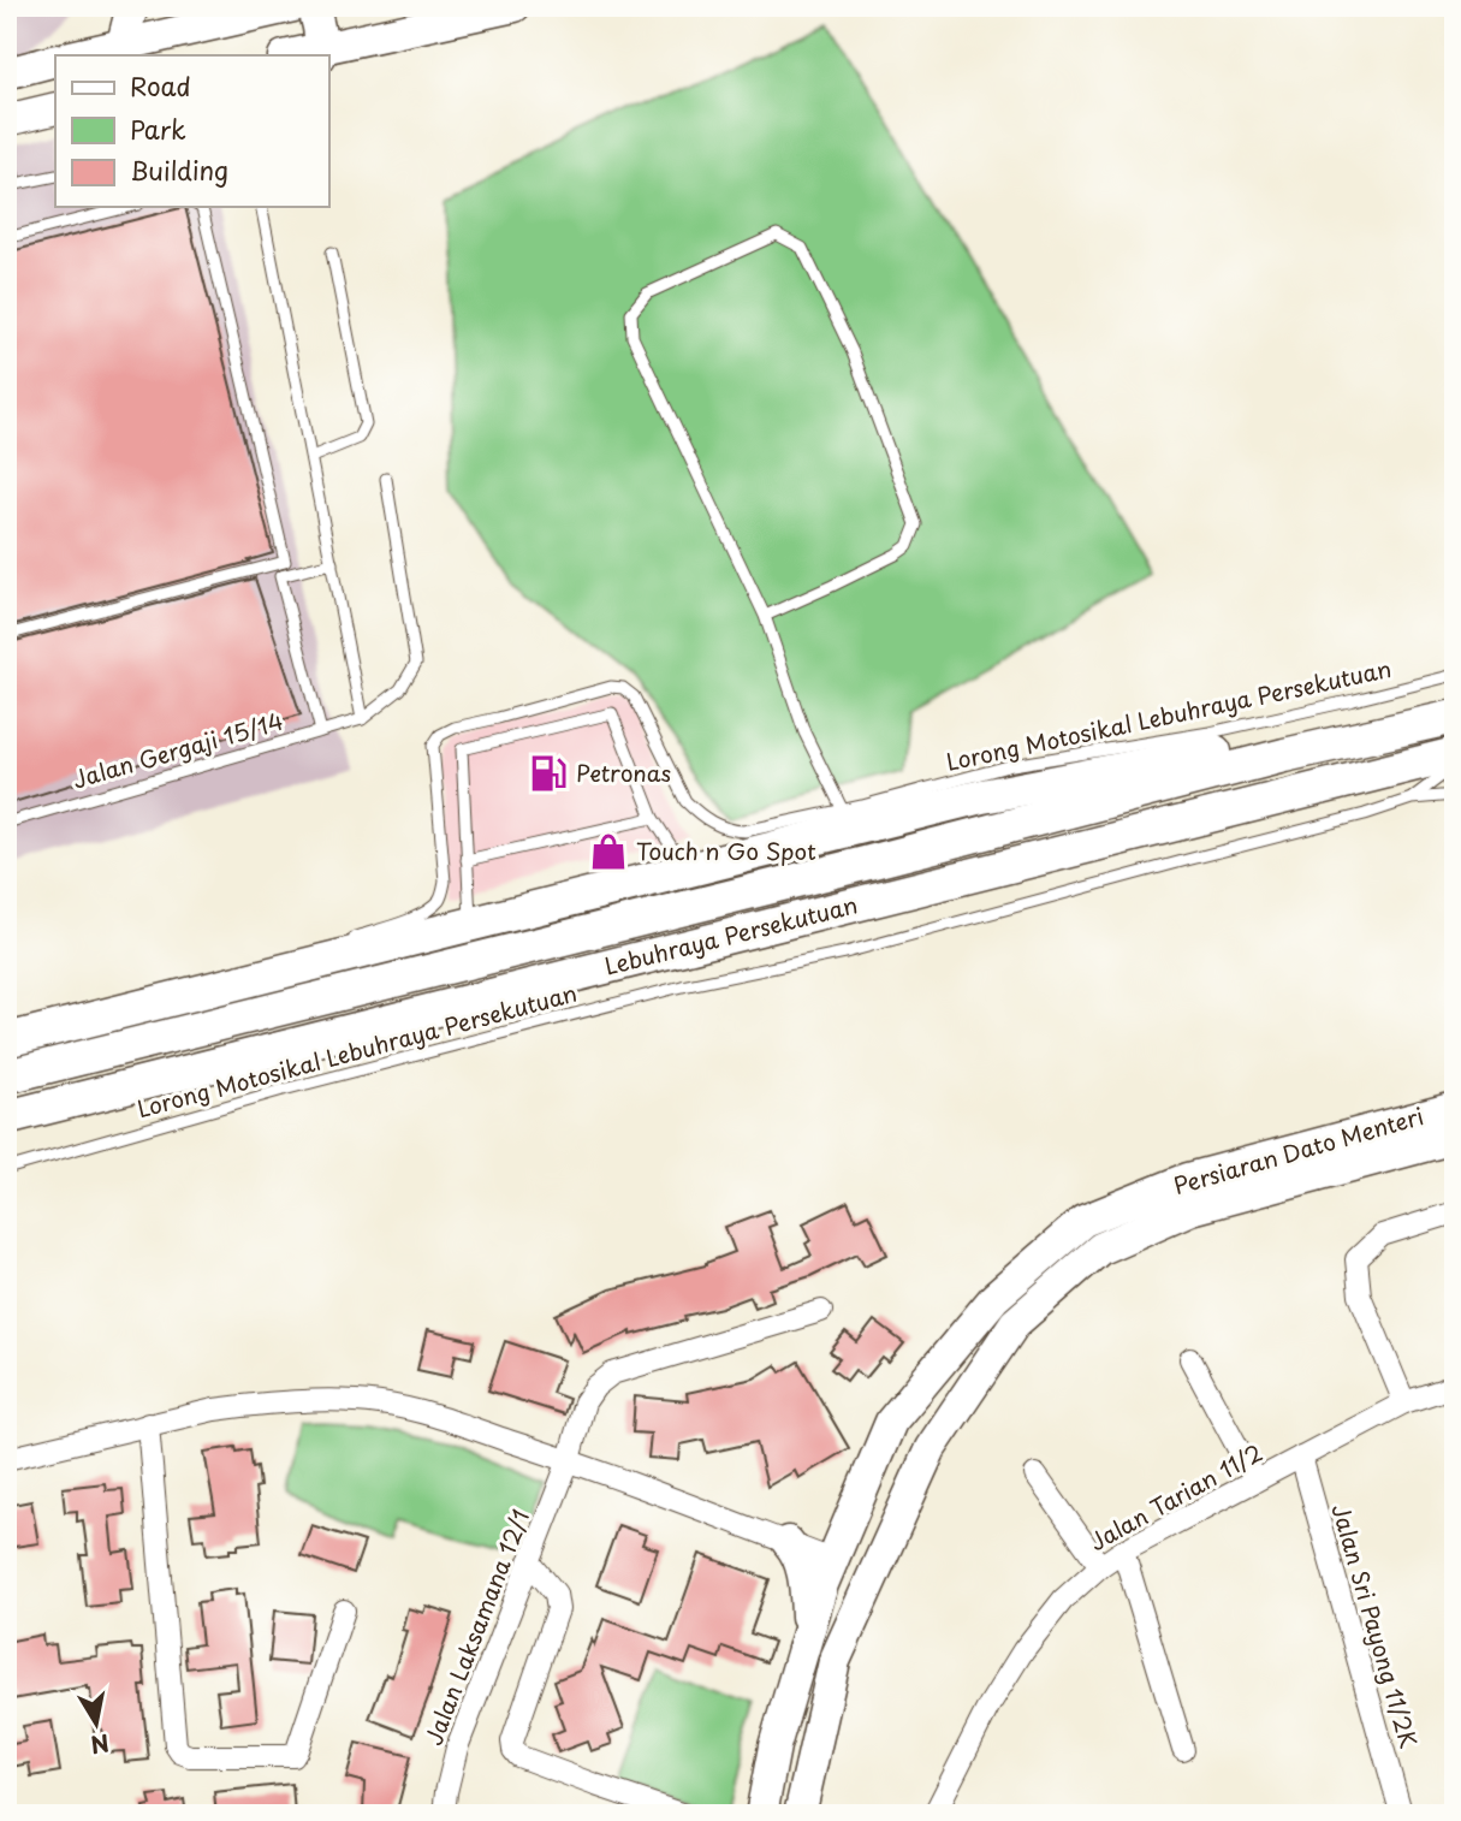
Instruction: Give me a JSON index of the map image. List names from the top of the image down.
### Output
{
  "streets": {
    "highway": ["Lebuhraya Persekutuan"],
    "main road": ["Persiaran Dato Menteri"],
    "street": ["Jalan Tarian 11/2", "Jalan Sri Payong 11/2K", "Jalan Laksamana 12/1"],
    "lane": ["Lorong Motosikal Lebuhraya Persekutuan", "Jalan Gergaji 15/14"]
  },
  "crossings": [
    ["Jalan Tarian 11/2", "Jalan Sri Payong 11/2K"]
  ],
  "places": {
    "fuel station": ["Petronas"],
    "shop": ["Touch n Go Spot"]
  },
  "legend": ["Road", "Park", "Building"],
  "north": "bottom"
}
